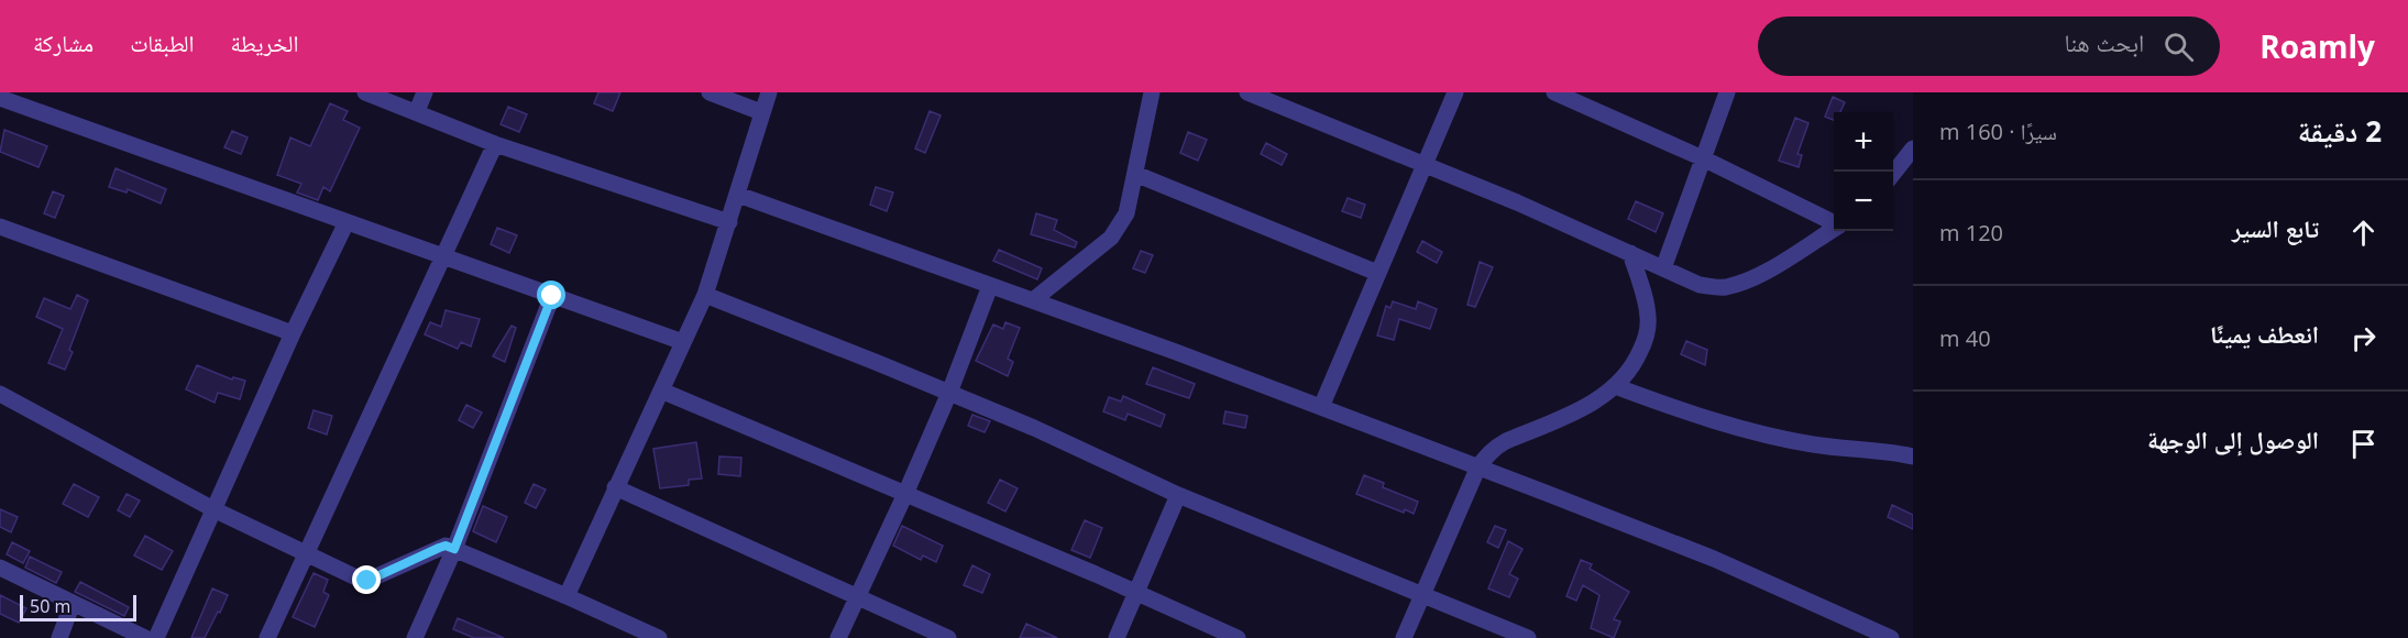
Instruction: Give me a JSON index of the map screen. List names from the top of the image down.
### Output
{
  "scale_bar": "50 m",
  "page": {
    "header": "Roamly",
    "search": "ابحث هنا",
    "nav": ["الخريطة", "الطبقات", "مشاركة"],
    "heading": ["2 دقيقة", "سيرًا · 160 m"],
    "map_buttons": ["+", "−"],
    "list": [
      ["تابع السير", "120 m"],
      ["انعطف يمينًا", "40 m"],
      "الوصول إلى الوجهة"
    ],
    "scale": "50 m"
  }
}
